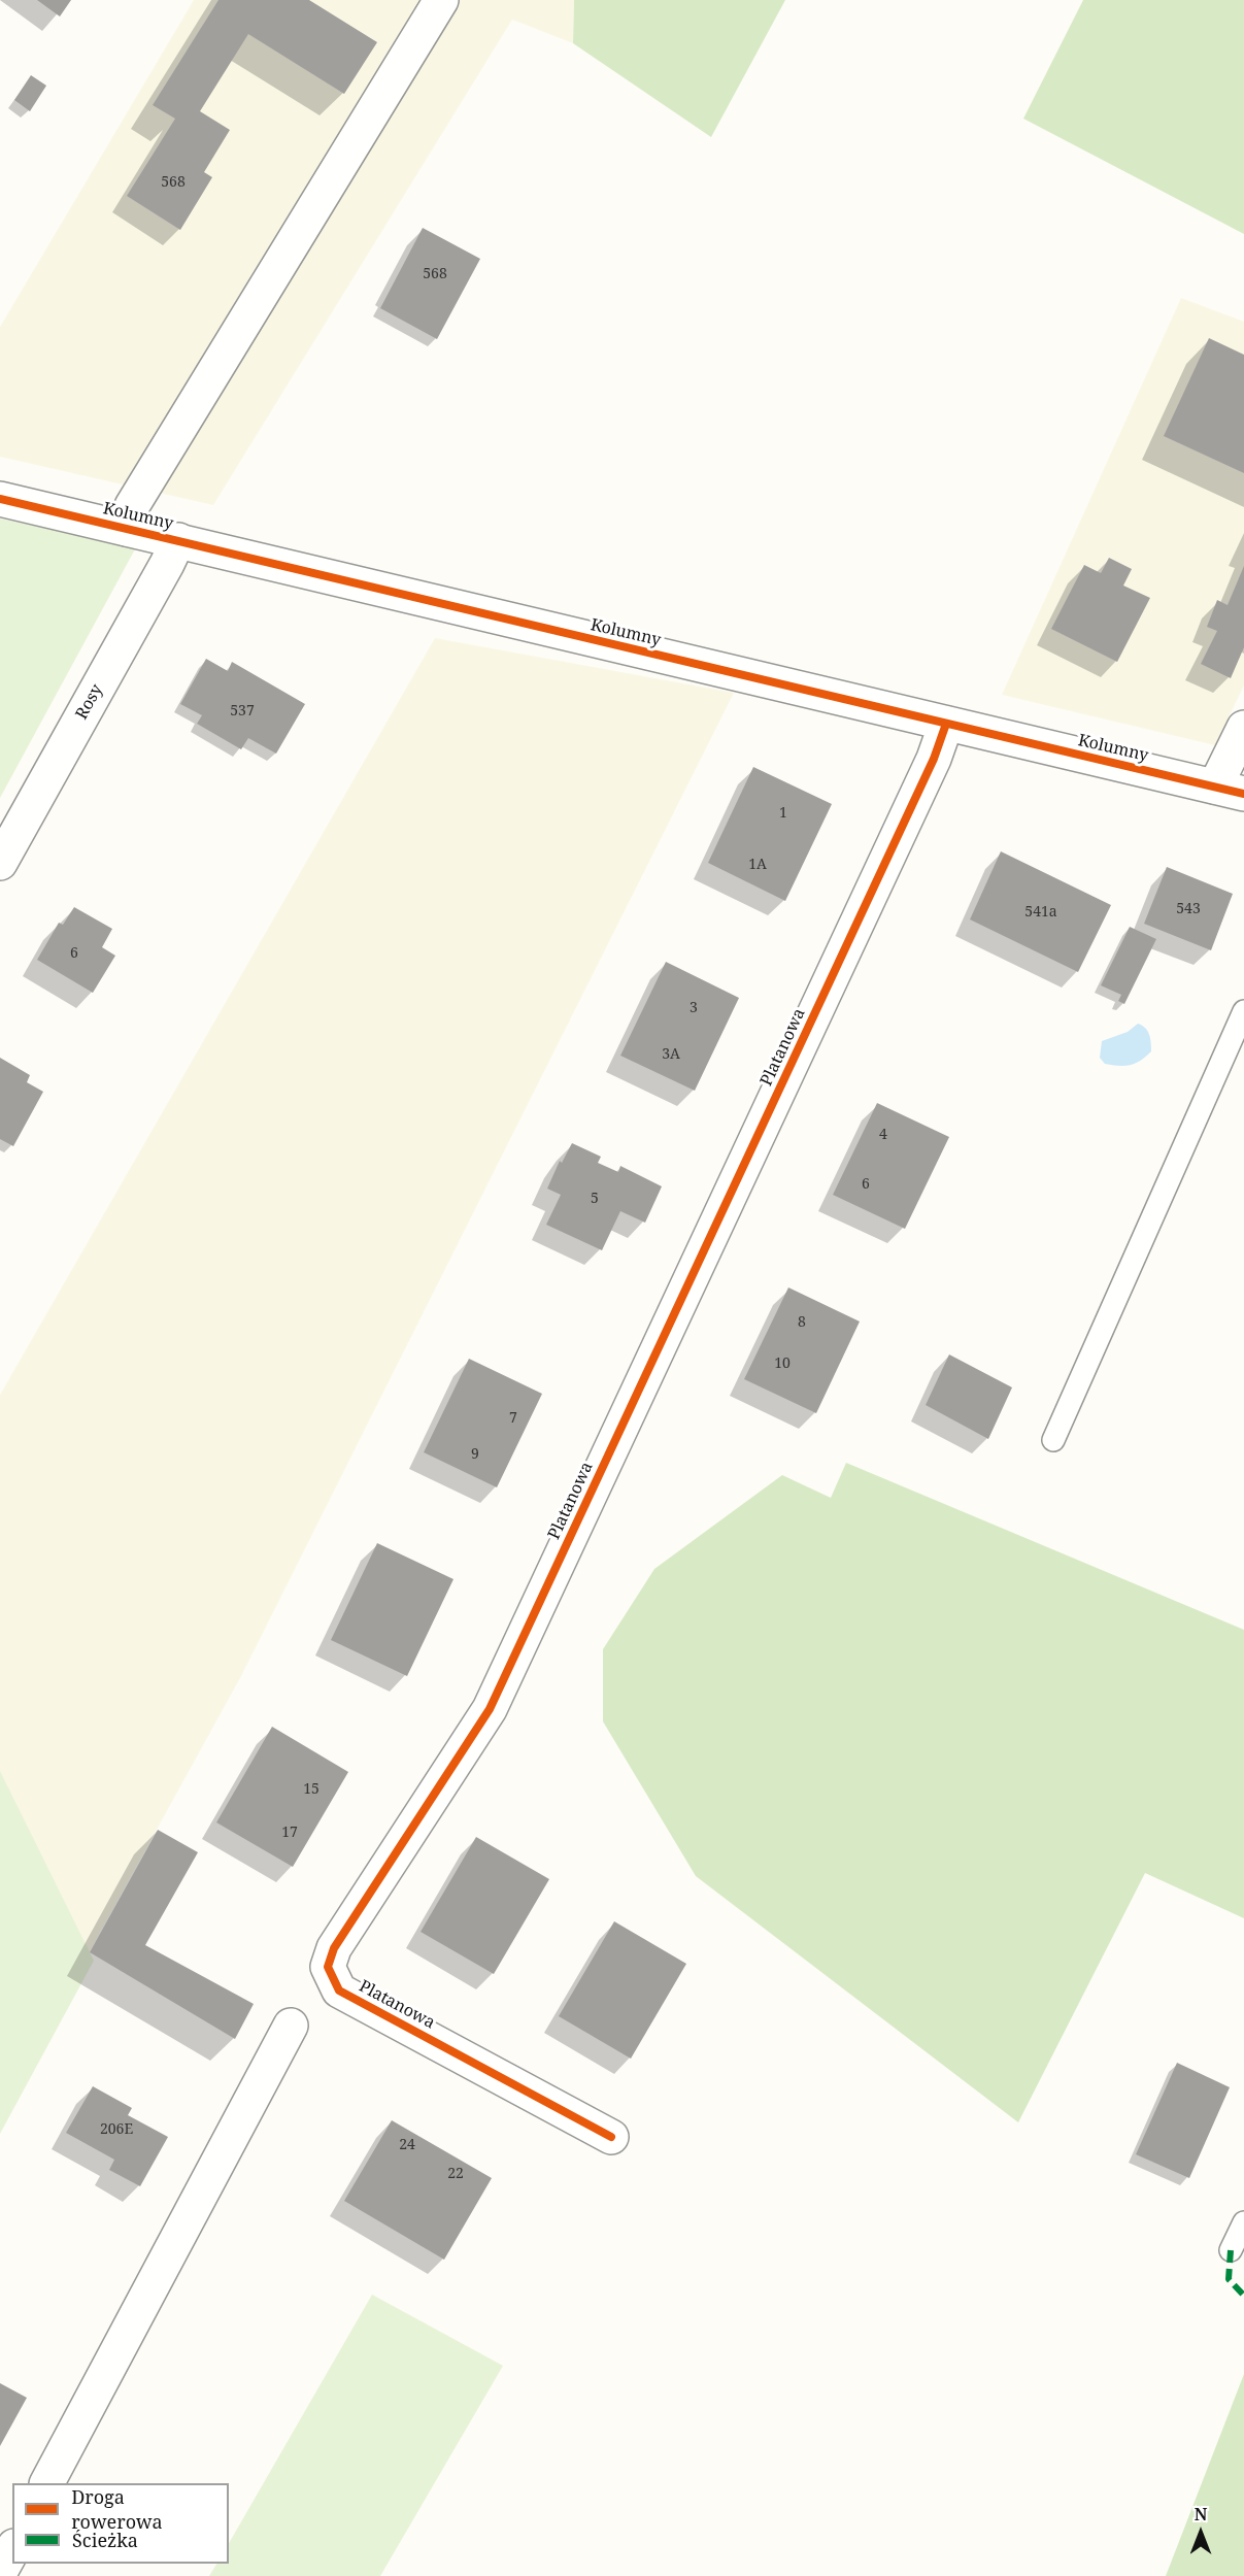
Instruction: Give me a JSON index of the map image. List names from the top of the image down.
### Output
{
  "streets": {
    "street": ["Kolumny", "Rosy", "Platanowa"]
  },
  "crossings": [
    ["Kolumny", "Rosy"],
    ["Kolumny", "Platanowa"]
  ],
  "house_numbers": [
    "568",
    "568",
    "537",
    "1",
    "1A",
    "543",
    "541a",
    "6",
    "3",
    "3A",
    "4",
    "6",
    "5",
    "8",
    "10",
    "7",
    "9",
    "15",
    "17",
    "206E",
    "24",
    "22"
  ],
  "legend": ["Droga rowerowa", "Ścieżka"],
  "north": "top"
}
